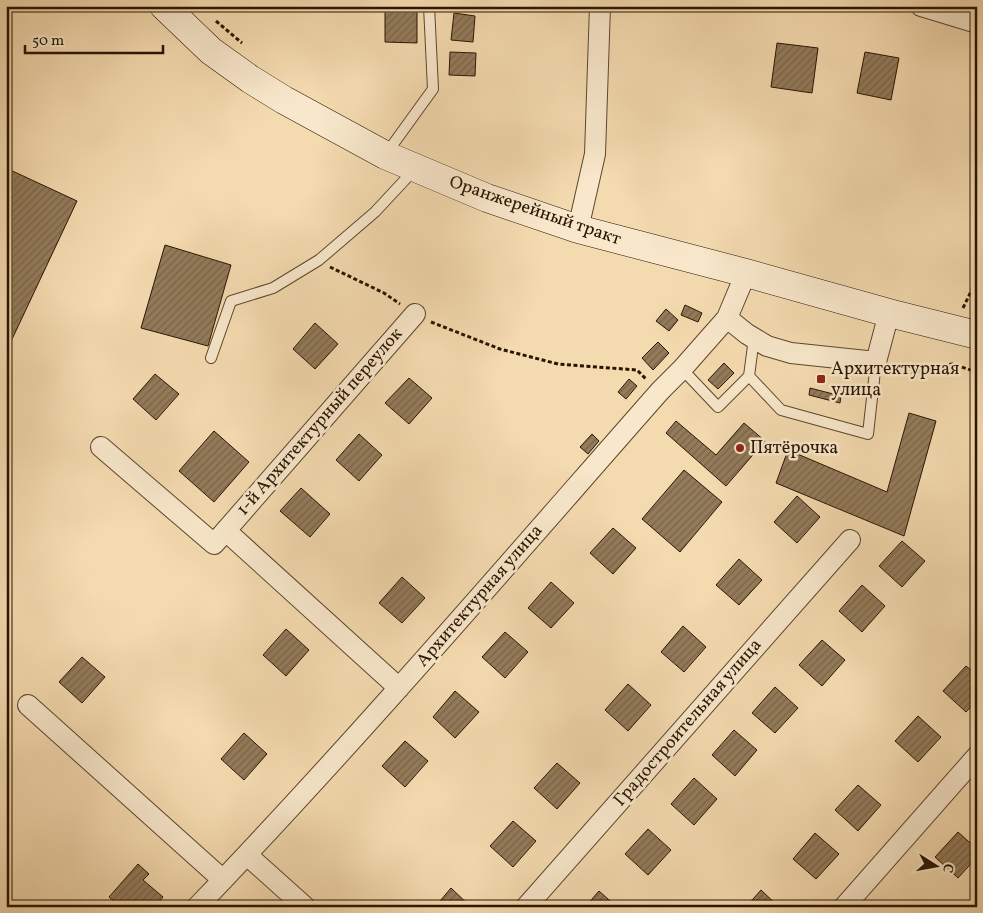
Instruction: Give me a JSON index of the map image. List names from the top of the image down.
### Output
{
  "streets": {
    "street": [
      "Оранжерейный тракт",
      "1-й Архитектурный переулок",
      "Архитектурная улица",
      "Градостроительная улица"
    ]
  },
  "crossings": [
    ["Оранжерейный тракт", "Архитектурная улица"],
    ["1-й Архитектурный переулок", "Архитектурная улица"]
  ],
  "places": {
    "transit": ["Архитектурная улица"],
    "other": ["Пятёрочка"]
  },
  "scale_bar": "50 m",
  "north": "right"
}
